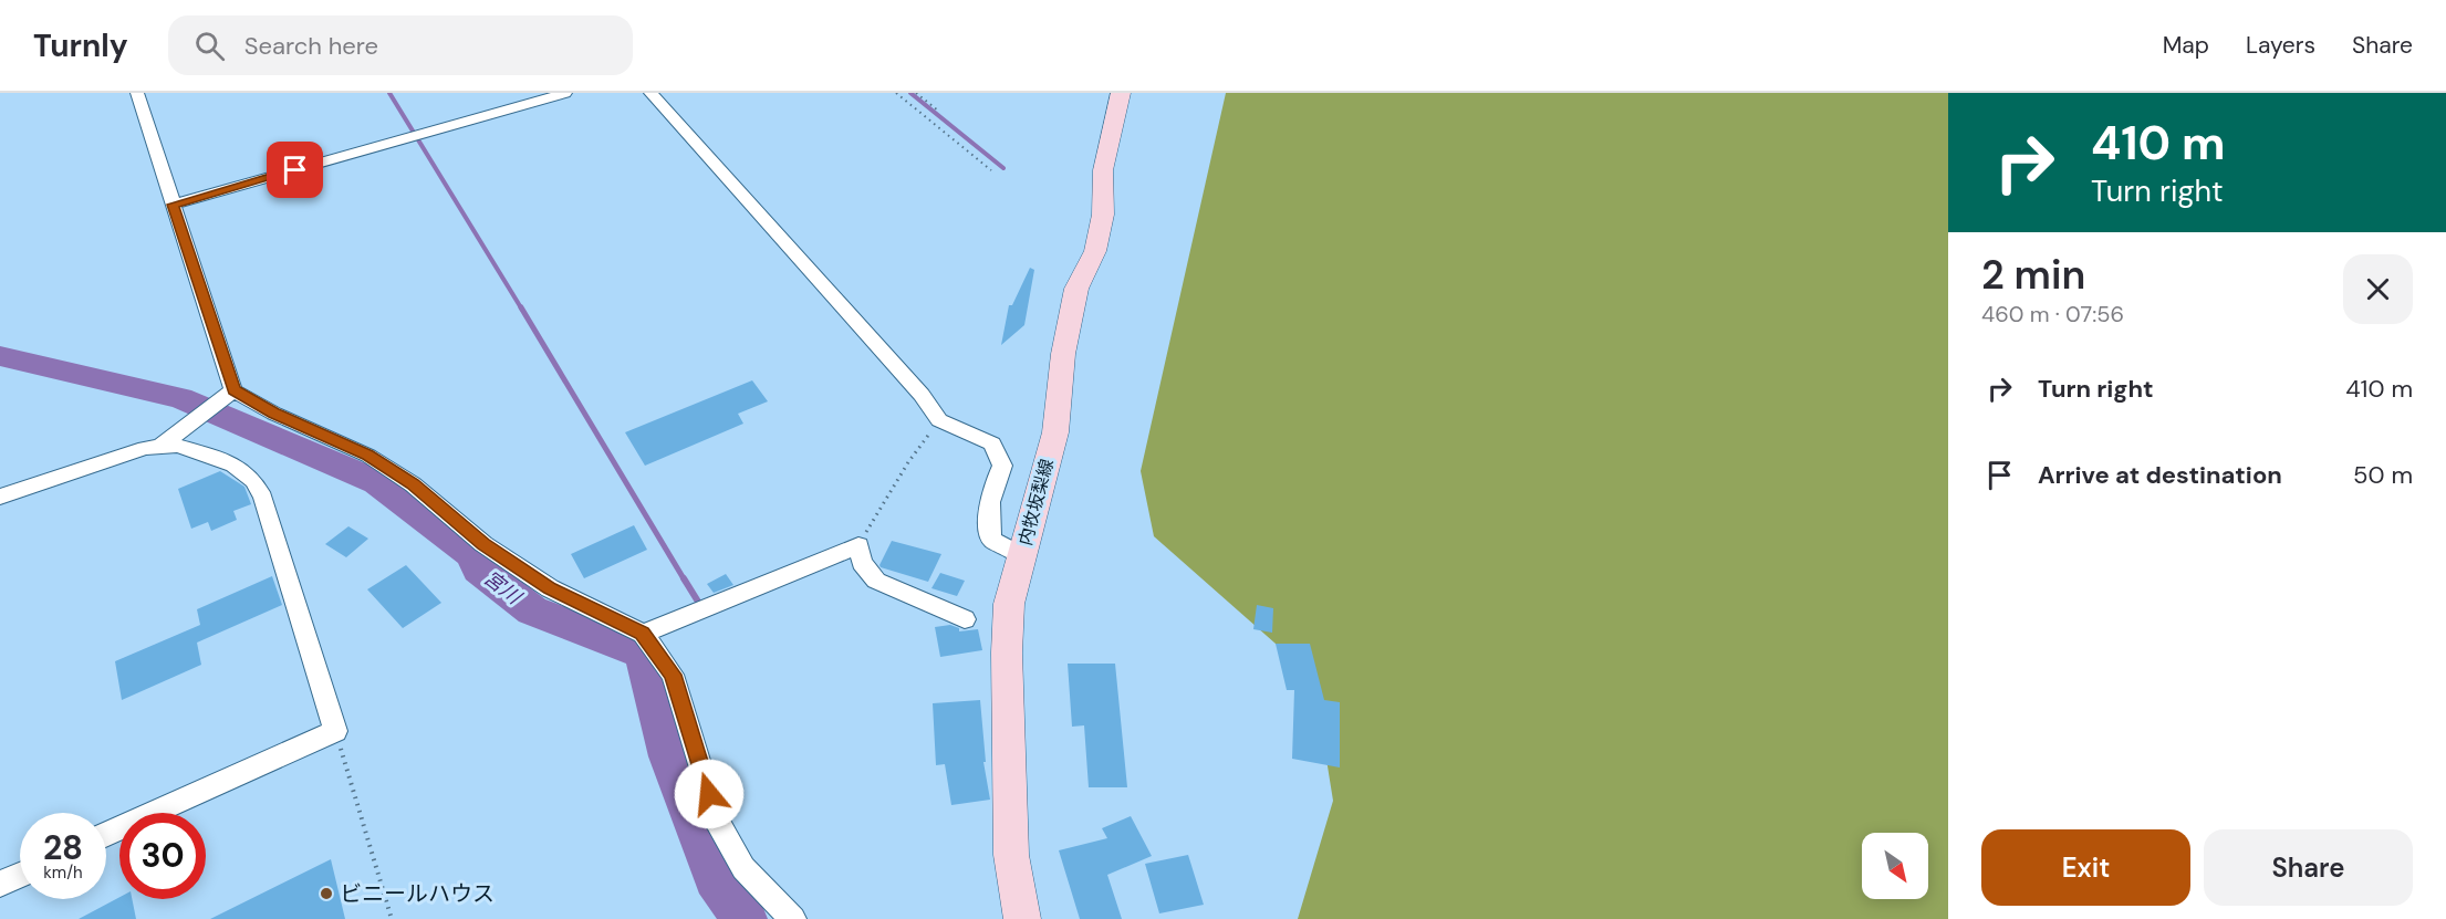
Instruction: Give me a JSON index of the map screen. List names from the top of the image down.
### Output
{
  "streets": {
    "main road": ["内牧坂梨線"]
  },
  "water": ["宮川"],
  "places": ["ビニールハウス"],
  "north": "bottom right",
  "page": {
    "header": "Turnly",
    "search": "Search here",
    "nav": ["Map", "Layers", "Share"],
    "turn": ["410 m", "Turn right"],
    "heading": ["2 min", "460 m · 07:56"],
    "list": [
      {
        "name": "Turn right",
        "value": "410 m"
      },
      {
        "name": "Arrive at destination",
        "value": "50 m"
      }
    ],
    "speed": "28 km/h",
    "limit": "30",
    "buttons": ["Exit", "Share"]
  }
}
